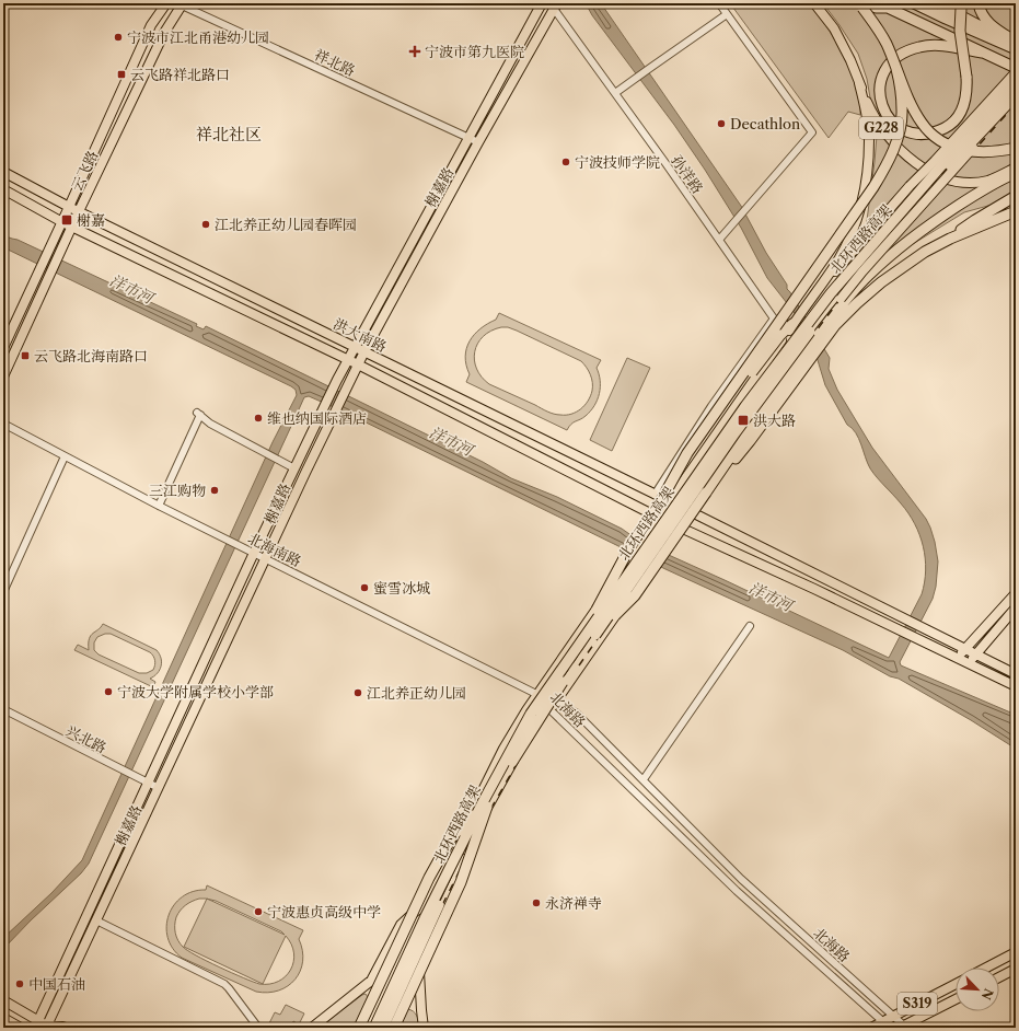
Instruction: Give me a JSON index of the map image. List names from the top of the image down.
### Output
{
  "streets": {
    "highway": ["北环西路高架"],
    "main road": [
      "G228",
      "云飞路",
      "榭嘉路",
      "洪大南路",
      "S319"
    ],
    "street": [
      "祥北路",
      "孙洋路",
      "北海南路",
      "北海路",
      "兴北路"
    ]
  },
  "crossings": [
    ["祥北路", "云飞路"],
    ["祥北路", "榭嘉路"],
    ["云飞路", "洪大南路"],
    ["孙洋路", "榭嘉路"],
    ["榭嘉路", "洪大南路"],
    ["榭嘉路", "北海南路"],
    ["榭嘉路", "兴北路"],
    ["北海南路", "北海路"],
    ["北海路", "S319"]
  ],
  "districts": ["祥北社区"],
  "water": ["洋市河"],
  "places": {
    "other": [
      "宁波市江北甬港幼儿园",
      "Decathlon",
      "宁波技师学院",
      "江北养正幼儿园春晖园",
      "维也纳国际酒店",
      "三江购物",
      "蜜雪冰城",
      "宁波大学附属学校小学部",
      "江北养正幼儿园",
      "永济禅寺",
      "宁波惠贞高级中学",
      "中国石油"
    ],
    "health": ["宁波市第九医院"],
    "transit": [
      "云飞路祥北路口",
      "榭嘉",
      "云飞路北海南路口",
      "洪大路"
    ]
  },
  "north": "bottom right"
}
